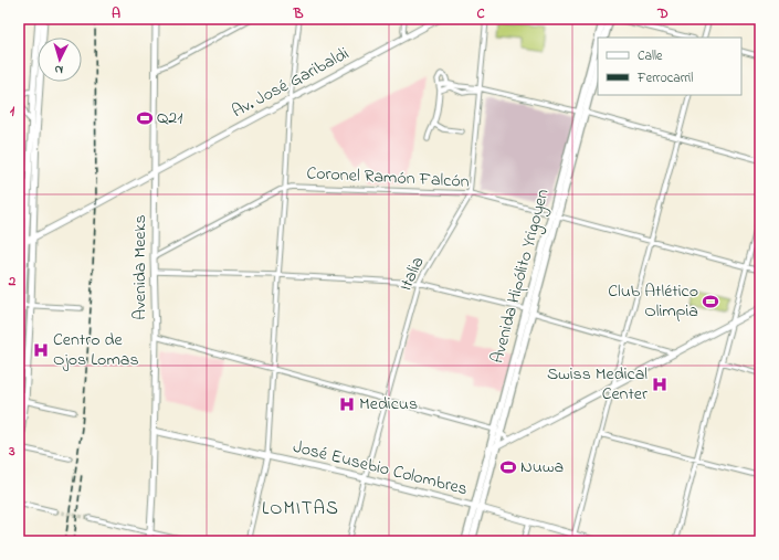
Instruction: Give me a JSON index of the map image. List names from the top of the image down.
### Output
{
  "streets": {
    "main road": ["Avenida Hipólito Yrigoyen"],
    "street": [
      "Av. José Garibaldi",
      "Coronel Ramón Falcón",
      "Avenida Meeks",
      "Italia",
      "José Eusebio Colombres"
    ]
  },
  "crossings": [
    ["Av. José Garibaldi", "Avenida Meeks"],
    ["Coronel Ramón Falcón", "Avenida Meeks"],
    ["Coronel Ramón Falcón", "Italia"],
    ["Coronel Ramón Falcón", "Avenida Hipólito Yrigoyen"],
    ["Avenida Meeks", "José Eusebio Colombres"],
    ["Italia", "José Eusebio Colombres"],
    ["Avenida Hipólito Yrigoyen", "José Eusebio Colombres"]
  ],
  "districts": ["LOMITAS"],
  "places": {
    "sports": ["Q21", "Club Atlético Olimpia", "Nuwa"],
    "hospital": ["Centro de Ojos Lomas", "Swiss Medical Center", "Medicus"]
  },
  "legend": ["Calle", "Ferrocarril"],
  "north": "bottom",
  "grid": {
    "columns": [
      "A",
      "B",
      "C",
      "D"
    ],
    "rows": ["1", "2", "3"]
  }
}
